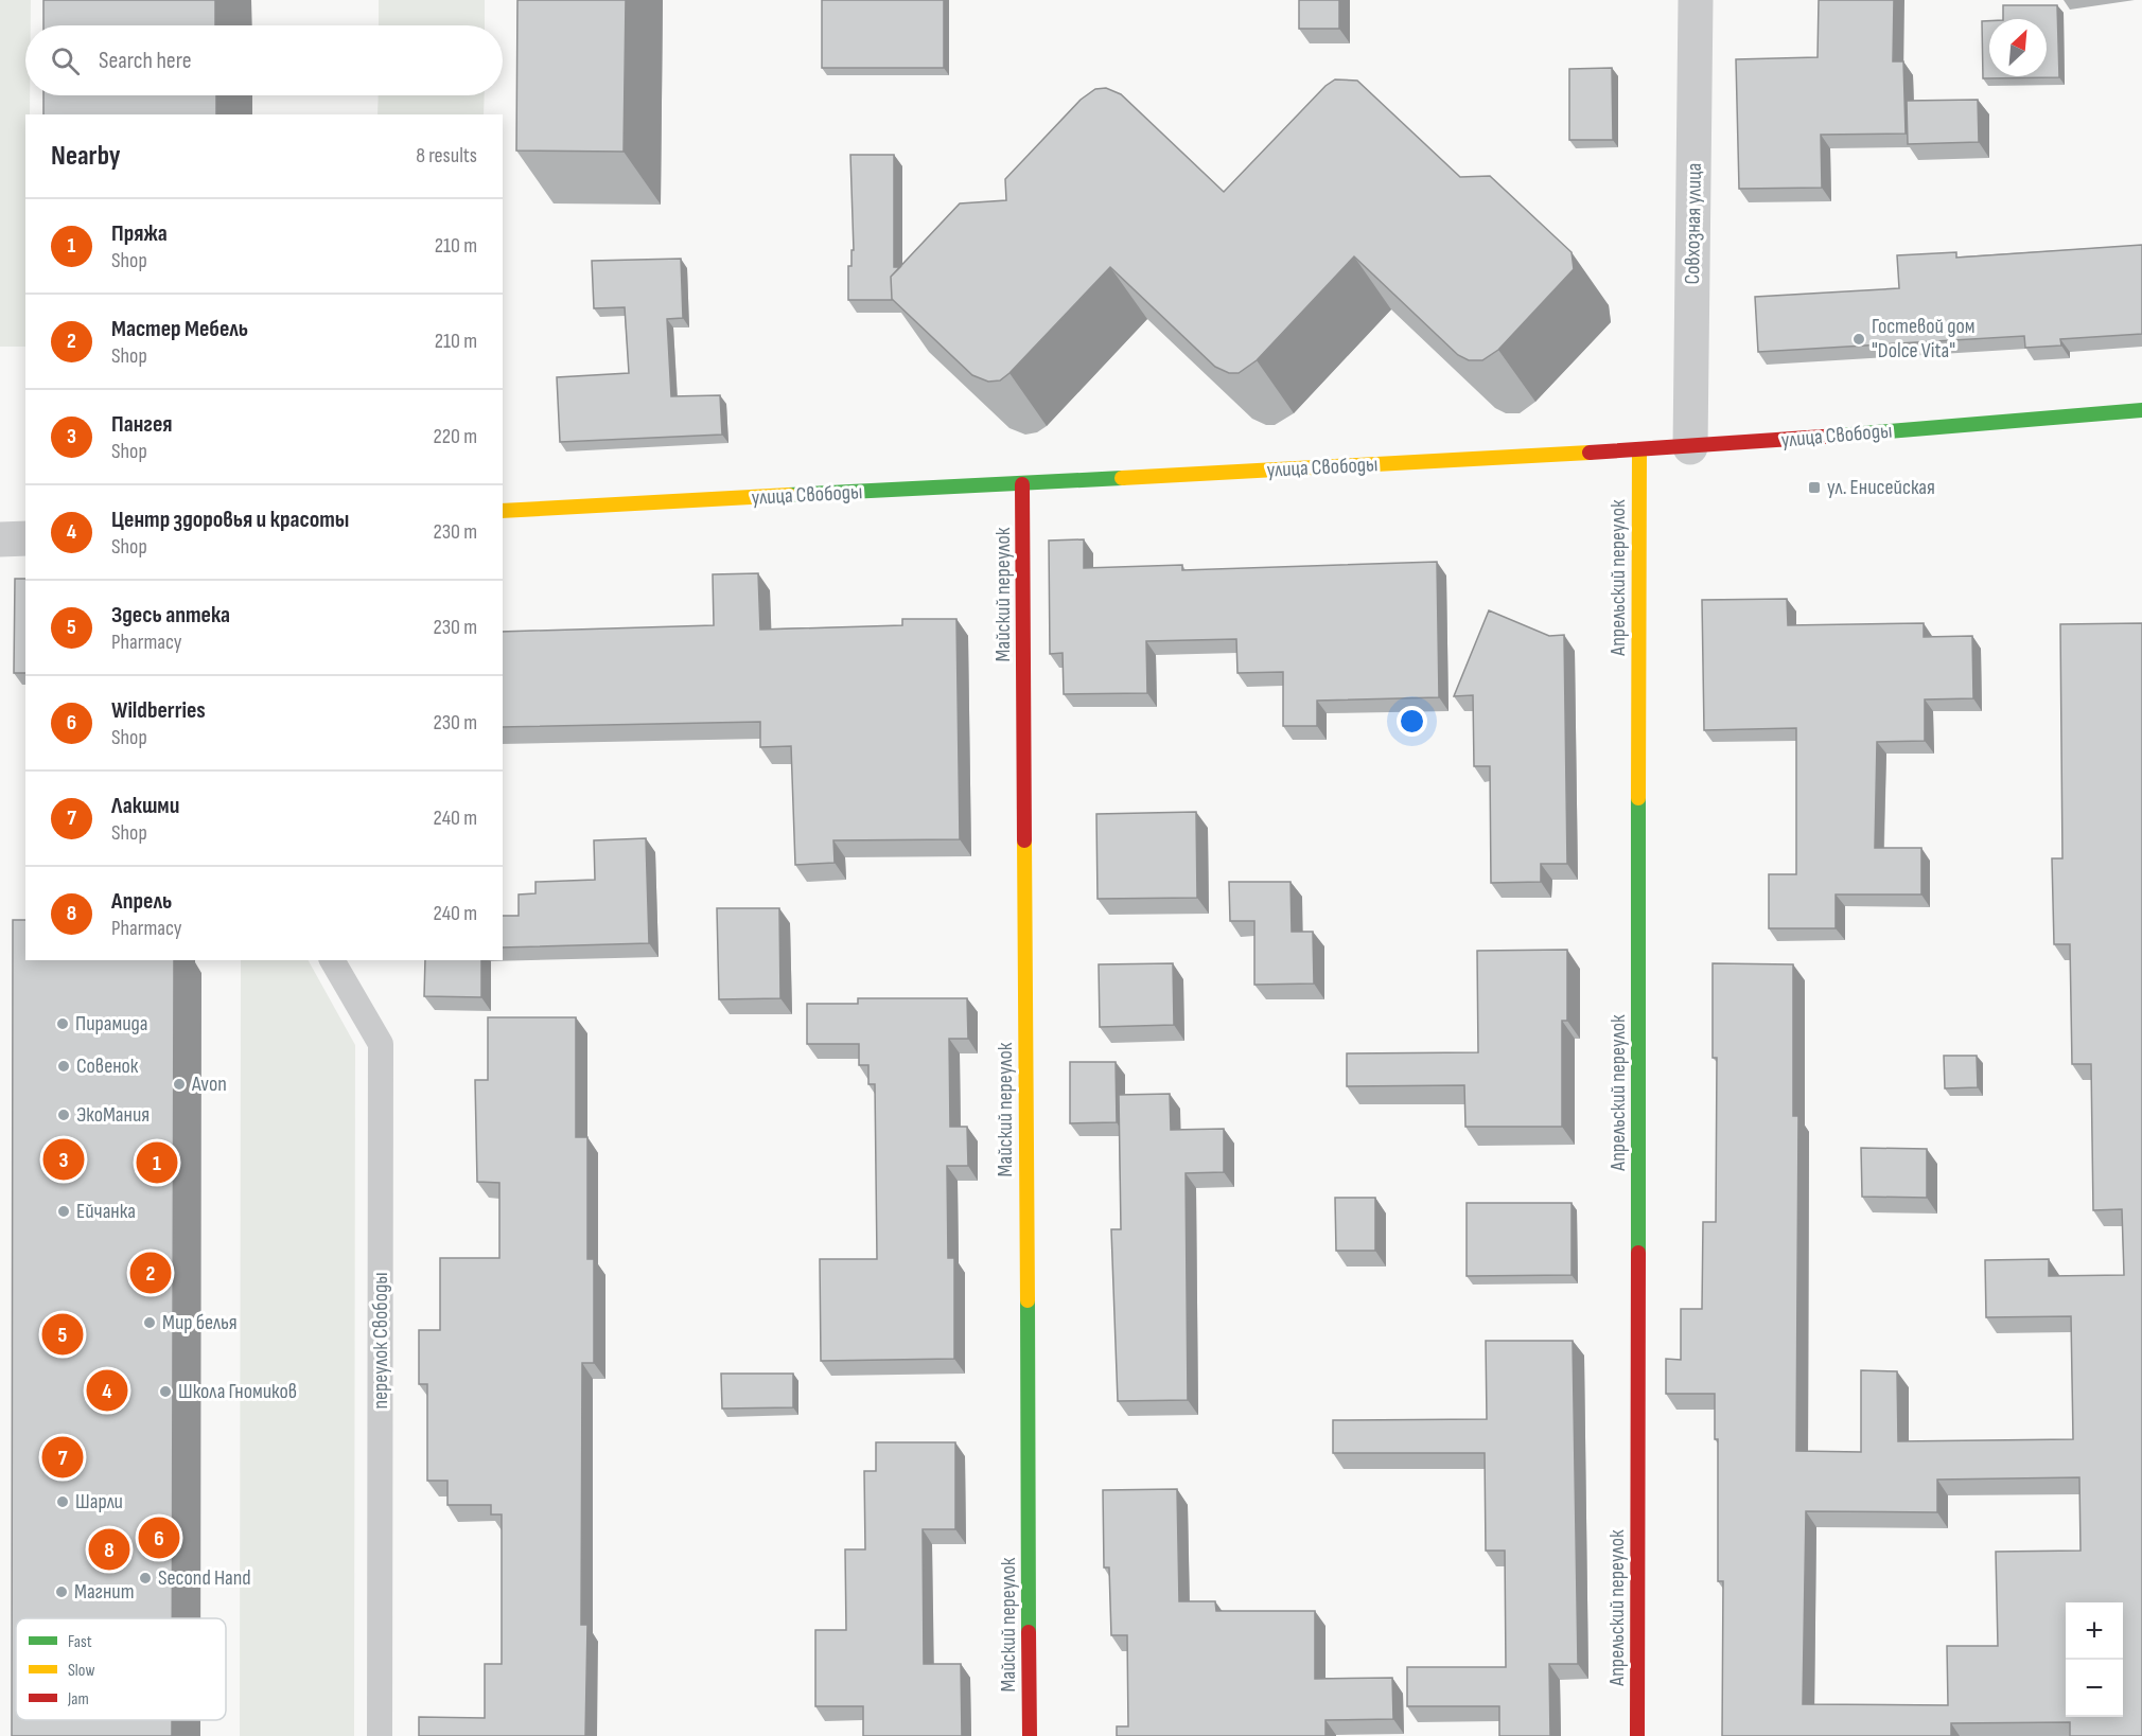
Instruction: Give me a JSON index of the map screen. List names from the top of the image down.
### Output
{
  "streets": {
    "street": [
      "Совхозная улица",
      "улица Свободы",
      "Апрельский переулок",
      "Майский переулок"
    ],
    "lane": ["переулок Свободы"]
  },
  "crossings": [
    ["Совхозная улица", "улица Свободы"],
    ["улица Свободы", "Апрельский переулок"],
    ["улица Свободы", "Майский переулок"]
  ],
  "places": {
    "other": [
      "Гостевой дом \"Dolce Vita\"",
      "Пирамида",
      "Совенок",
      "Avon",
      "ЭкоМания",
      "Ейчанка",
      "Мир белья",
      "Школа Гномиков",
      "Шарли",
      "Second Hand",
      "Магнит"
    ],
    "transit": ["ул. Енисейская"]
  },
  "legend": ["Fast", "Slow", "Jam"],
  "north": "top right",
  "page": {
    "search": "Search here",
    "heading": ["Nearby", "8 results"],
    "list": [
      {
        "mark": "1",
        "name": "Пряжа",
        "note": "Shop",
        "value": "210 m"
      },
      {
        "mark": "2",
        "name": "Мастер Мебель",
        "note": "Shop",
        "value": "210 m"
      },
      {
        "mark": "3",
        "name": "Пангея",
        "note": "Shop",
        "value": "220 m"
      },
      {
        "mark": "4",
        "name": "Центр здоровья и красоты",
        "note": "Shop",
        "value": "230 m"
      },
      {
        "mark": "5",
        "name": "Здесь аптека",
        "note": "Pharmacy",
        "value": "230 m"
      },
      {
        "mark": "6",
        "name": "Wildberries",
        "note": "Shop",
        "value": "230 m"
      },
      {
        "mark": "7",
        "name": "Лакшми",
        "note": "Shop",
        "value": "240 m"
      },
      {
        "mark": "8",
        "name": "Апрель",
        "note": "Pharmacy",
        "value": "240 m"
      }
    ],
    "pins": [
      "3",
      "1",
      "2",
      "5",
      "4",
      "7",
      "6",
      "8"
    ],
    "map_buttons": ["+", "−"]
  }
}
